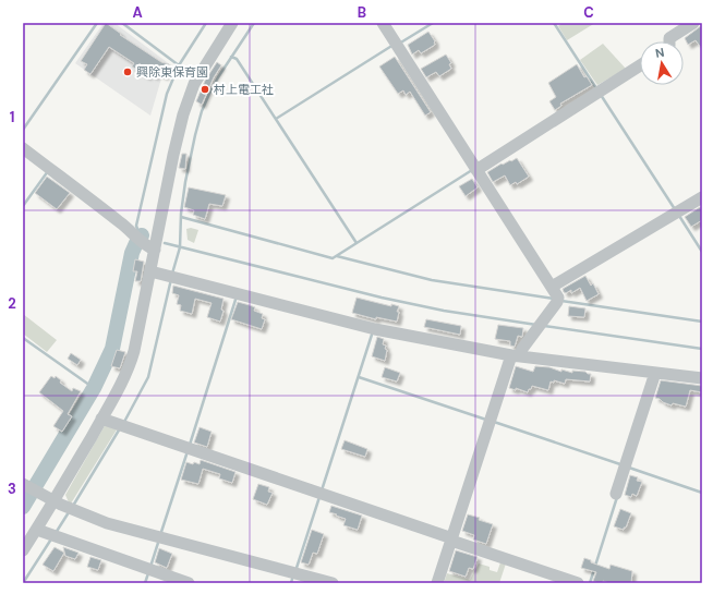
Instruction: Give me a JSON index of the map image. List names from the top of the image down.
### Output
{
  "places": ["興除東保育園", "村上電工社"],
  "north": "top",
  "grid": {
    "columns": ["A", "B", "C"],
    "rows": ["1", "2", "3"]
  }
}
